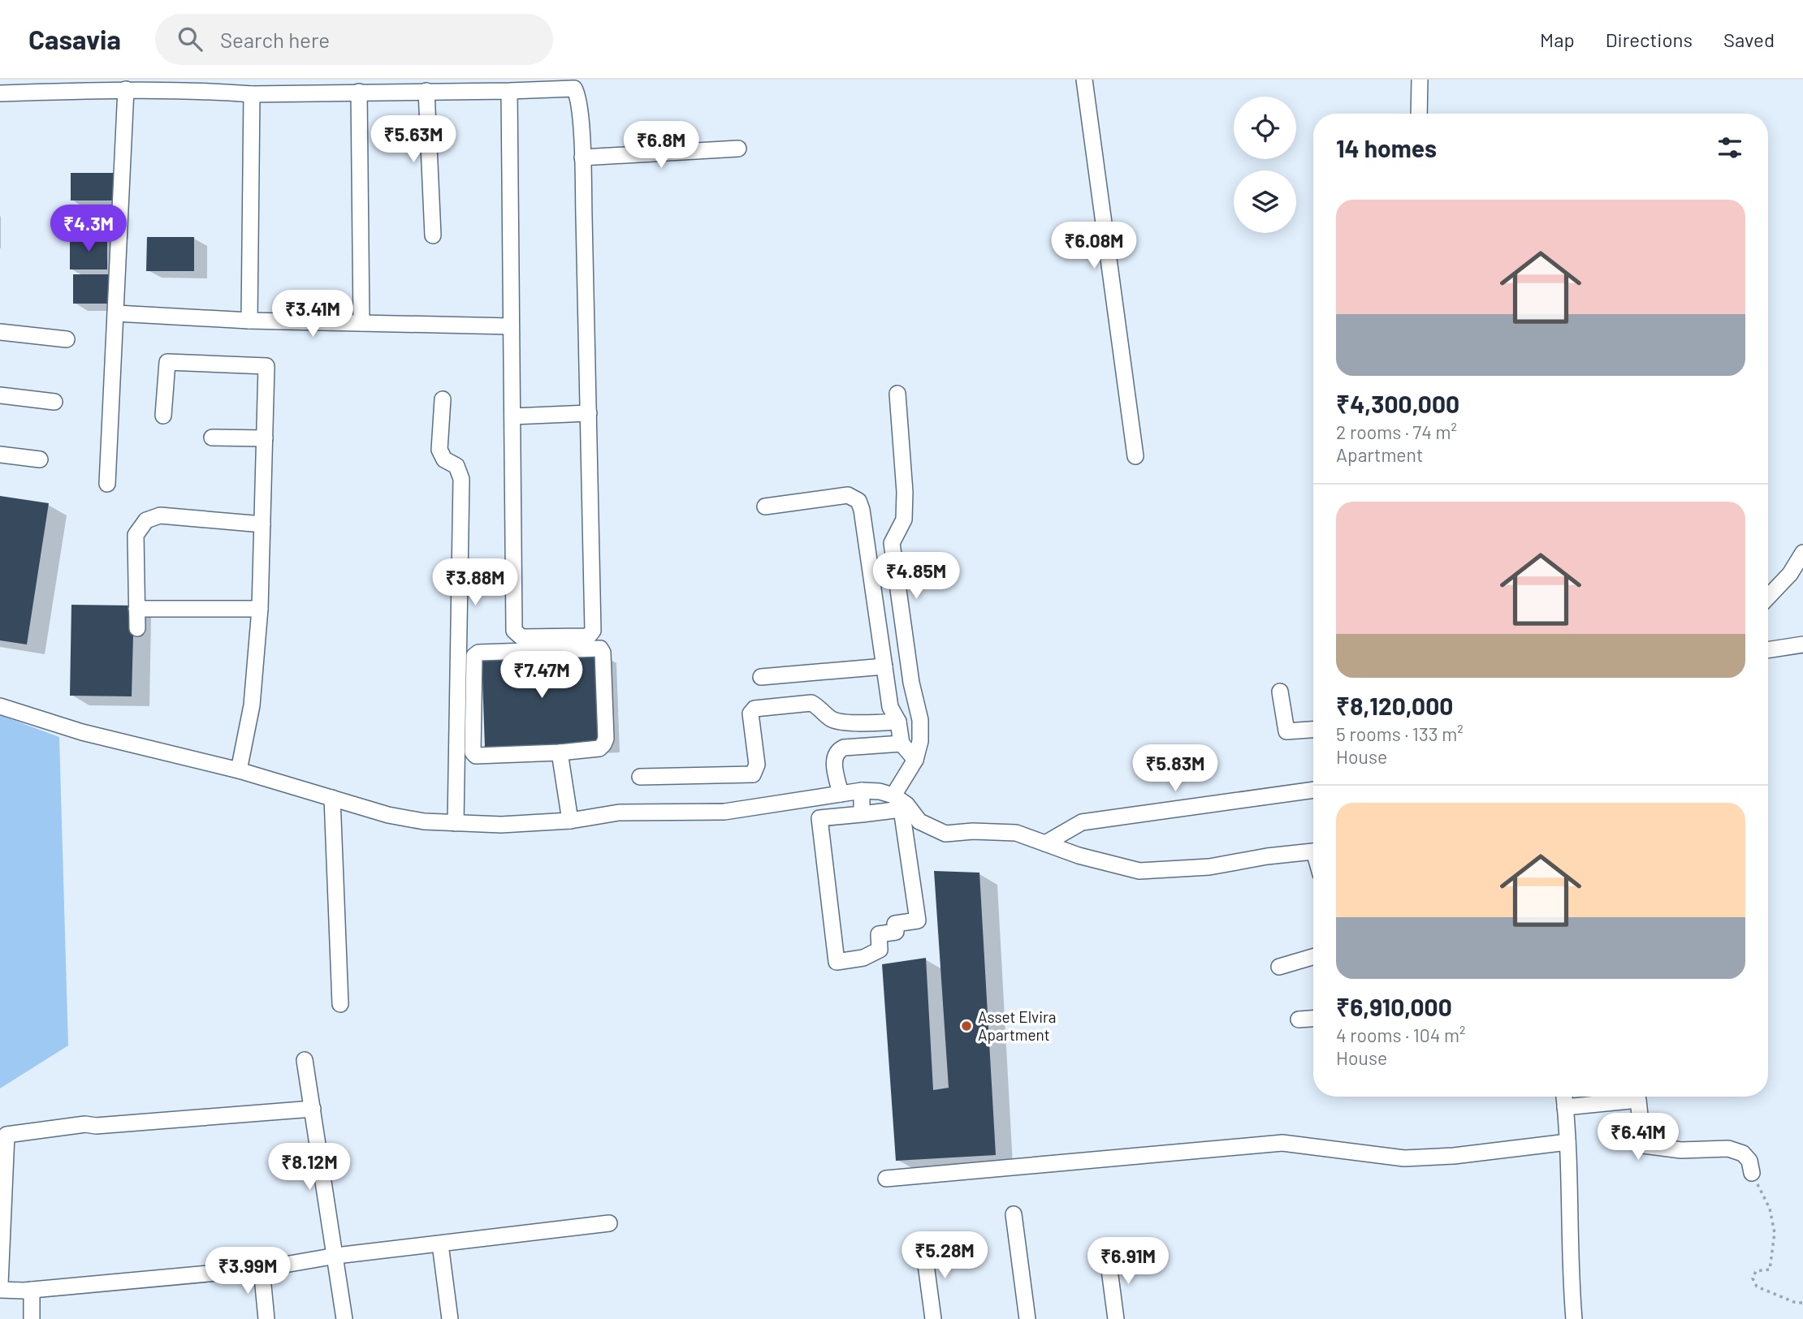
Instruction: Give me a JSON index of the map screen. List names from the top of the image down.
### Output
{
  "places": ["Asset Elvira Apartment"],
  "page": {
    "header": "Casavia",
    "search": "Search here",
    "nav": ["Map", "Directions", "Saved"],
    "heading": "14 homes",
    "price": [
      "₹5.63M",
      "₹6.8M",
      "₹4.3M",
      "₹6.08M",
      "₹3.41M",
      "₹4.85M",
      "₹3.88M",
      "₹7.47M",
      "₹5.83M",
      "₹6.41M",
      "₹8.12M",
      "₹5.28M",
      "₹6.91M",
      "₹3.99M"
    ],
    "list": [
      {
        "name": "₹4,300,000",
        "note": "2 rooms · 74 m² · Apartment"
      },
      {
        "name": "₹8,120,000",
        "note": "5 rooms · 133 m² · House"
      },
      {
        "name": "₹6,910,000",
        "note": "4 rooms · 104 m² · House"
      }
    ]
  }
}
